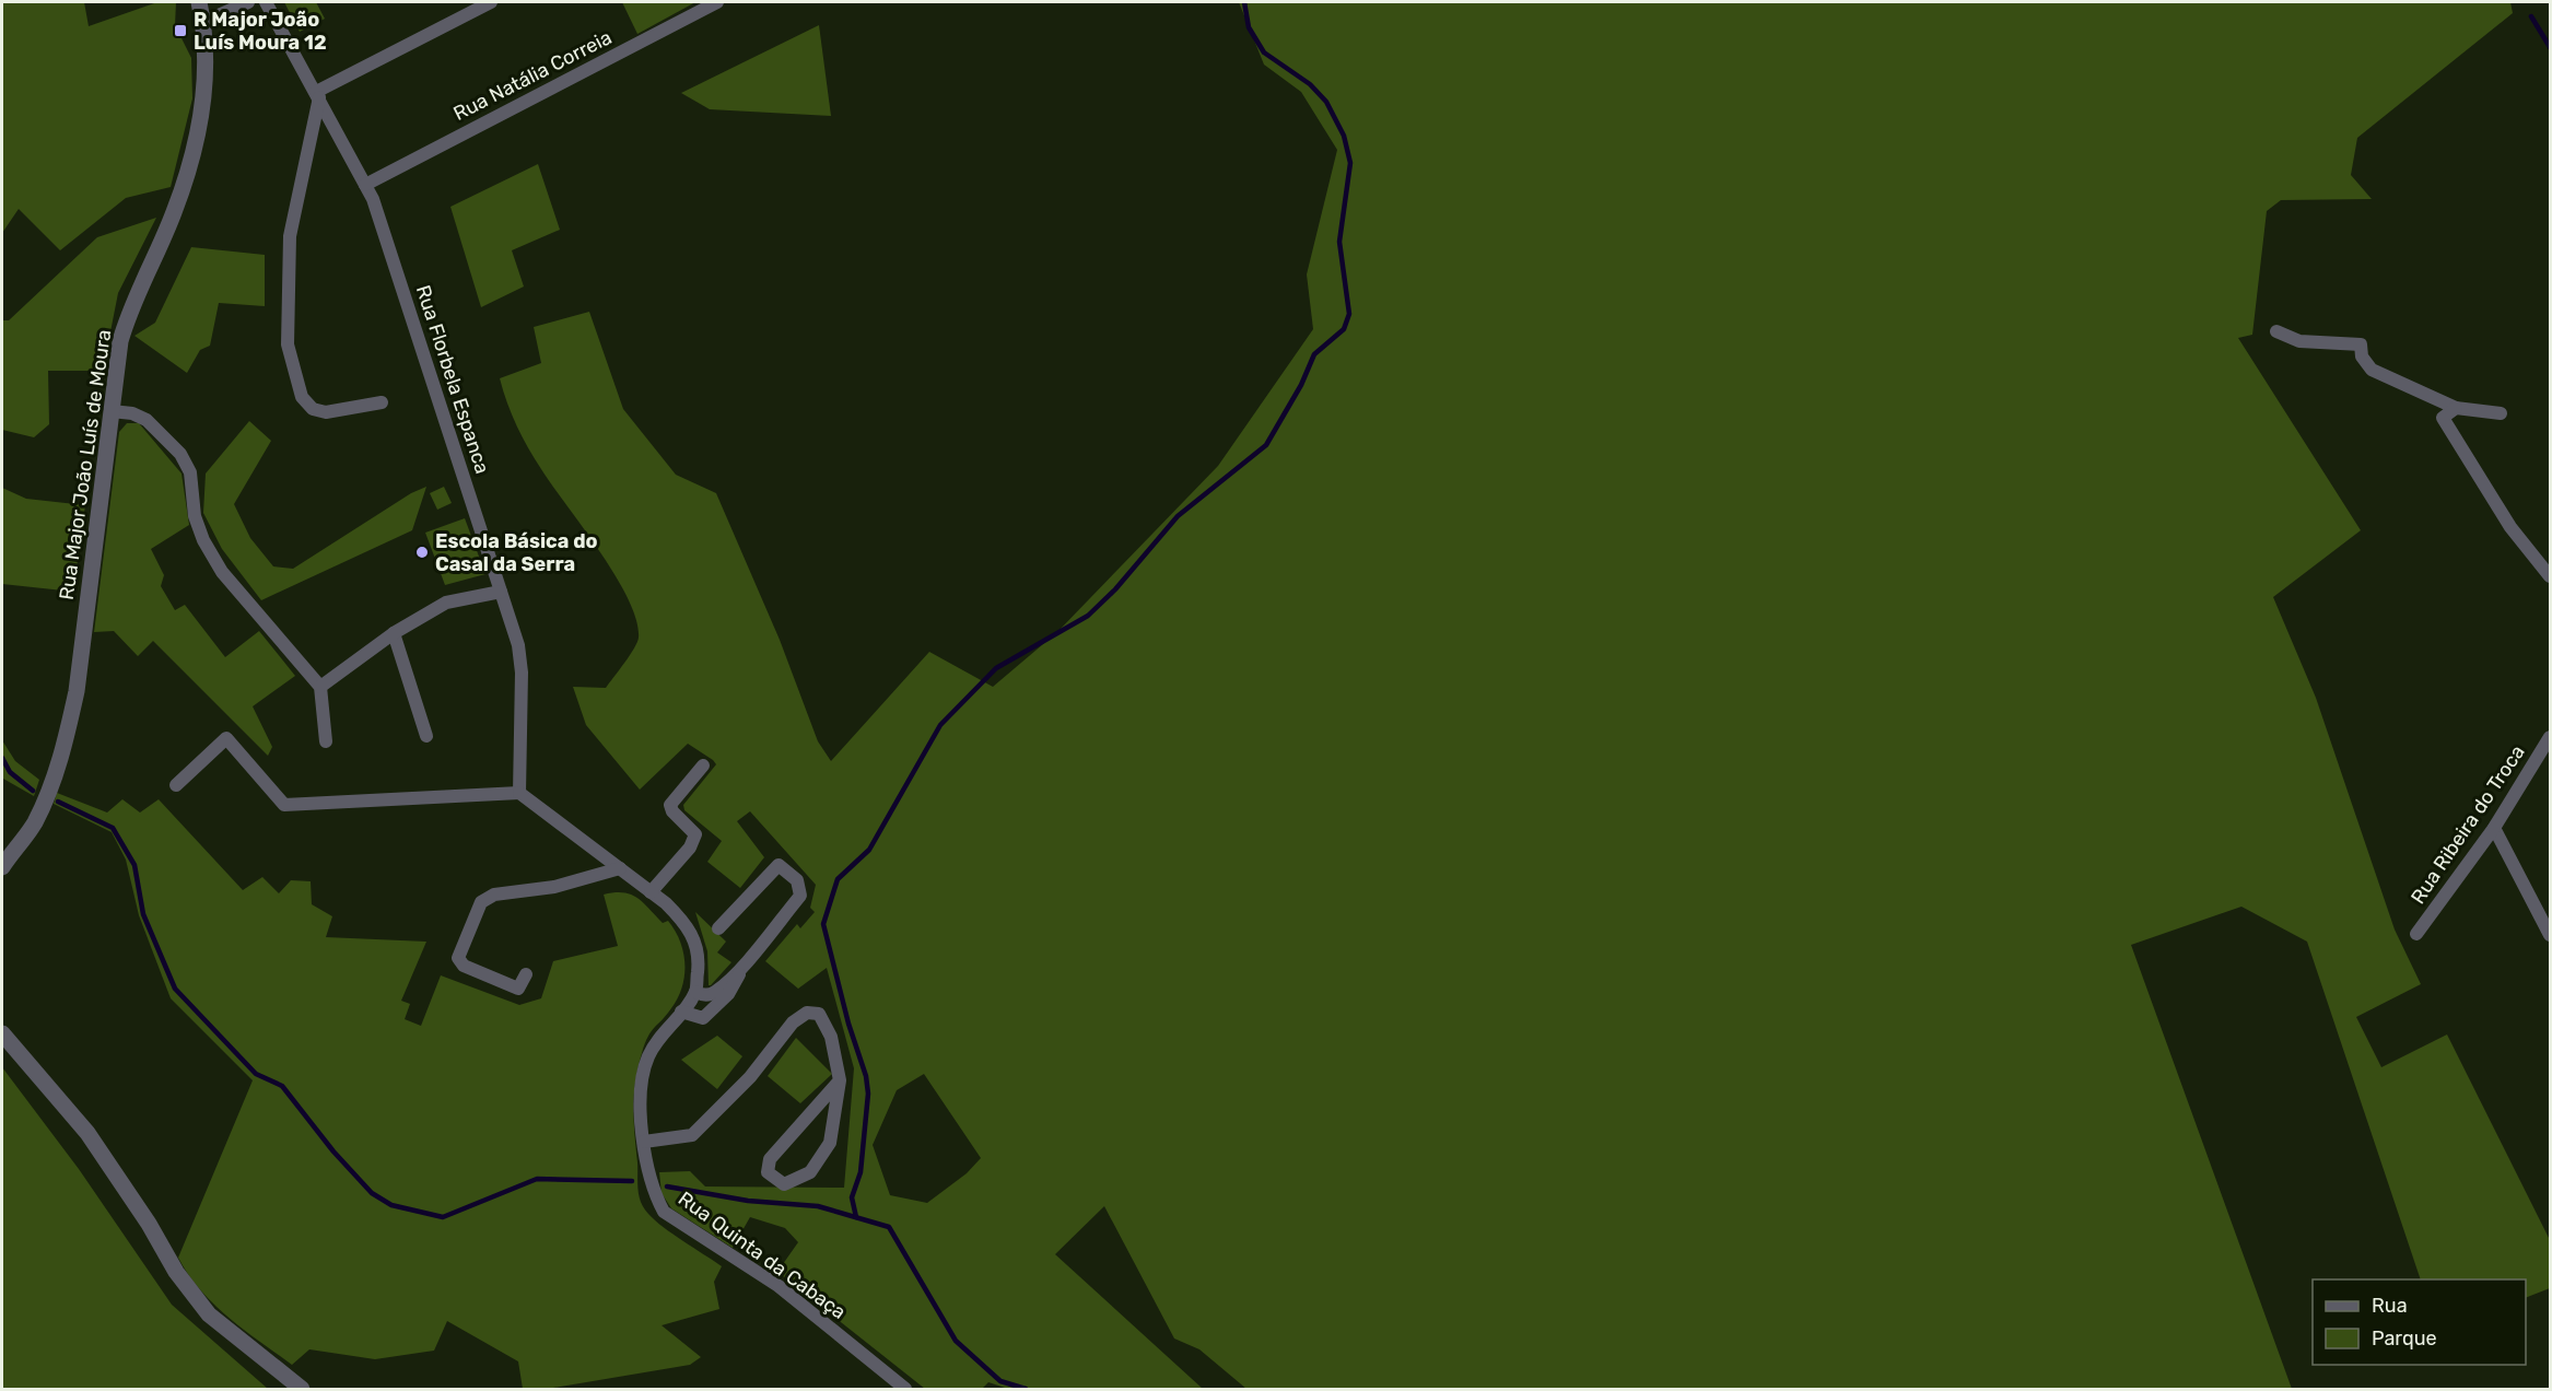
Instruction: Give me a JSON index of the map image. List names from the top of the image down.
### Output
{
  "streets": {
    "street": [
      "Rua Natália Correia",
      "Rua Florbela Espanca",
      "Rua Major João Luís de Moura",
      "Rua Ribeira do Troca",
      "Rua Quinta da Cabaça"
    ]
  },
  "crossings": [
    ["Rua Natália Correia", "Rua Florbela Espanca"]
  ],
  "places": {
    "transit": ["R Major João Luís Moura 12"],
    "other": ["Escola Básica do Casal da Serra"]
  },
  "legend": ["Rua", "Parque"]
}
